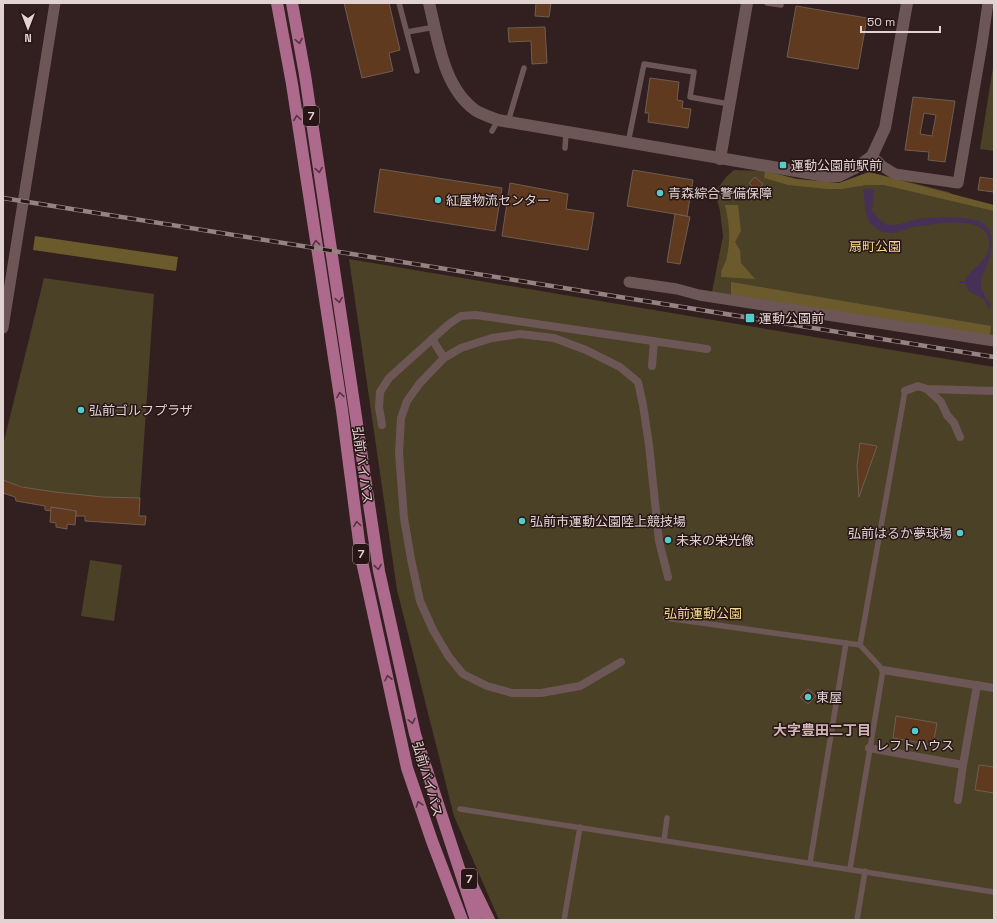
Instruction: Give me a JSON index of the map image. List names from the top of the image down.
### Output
{
  "streets": {
    "highway": ["7", "弘前バイパス"]
  },
  "crossings": [
    ["7", "弘前バイパス"]
  ],
  "districts": ["大字豊田二丁目"],
  "parks": ["扇町公園", "弘前運動公園"],
  "places": {
    "transit": ["運動公園前駅前", "運動公園前"],
    "other": [
      "青森綜合警備保障",
      "紅屋物流センター",
      "弘前ゴルフプラザ",
      "弘前市運動公園陸上競技場",
      "弘前はるか夢球場",
      "未来の栄光像",
      "東屋",
      "レフトハウス"
    ]
  },
  "scale_bar": "50 m",
  "north": "bottom"
}
